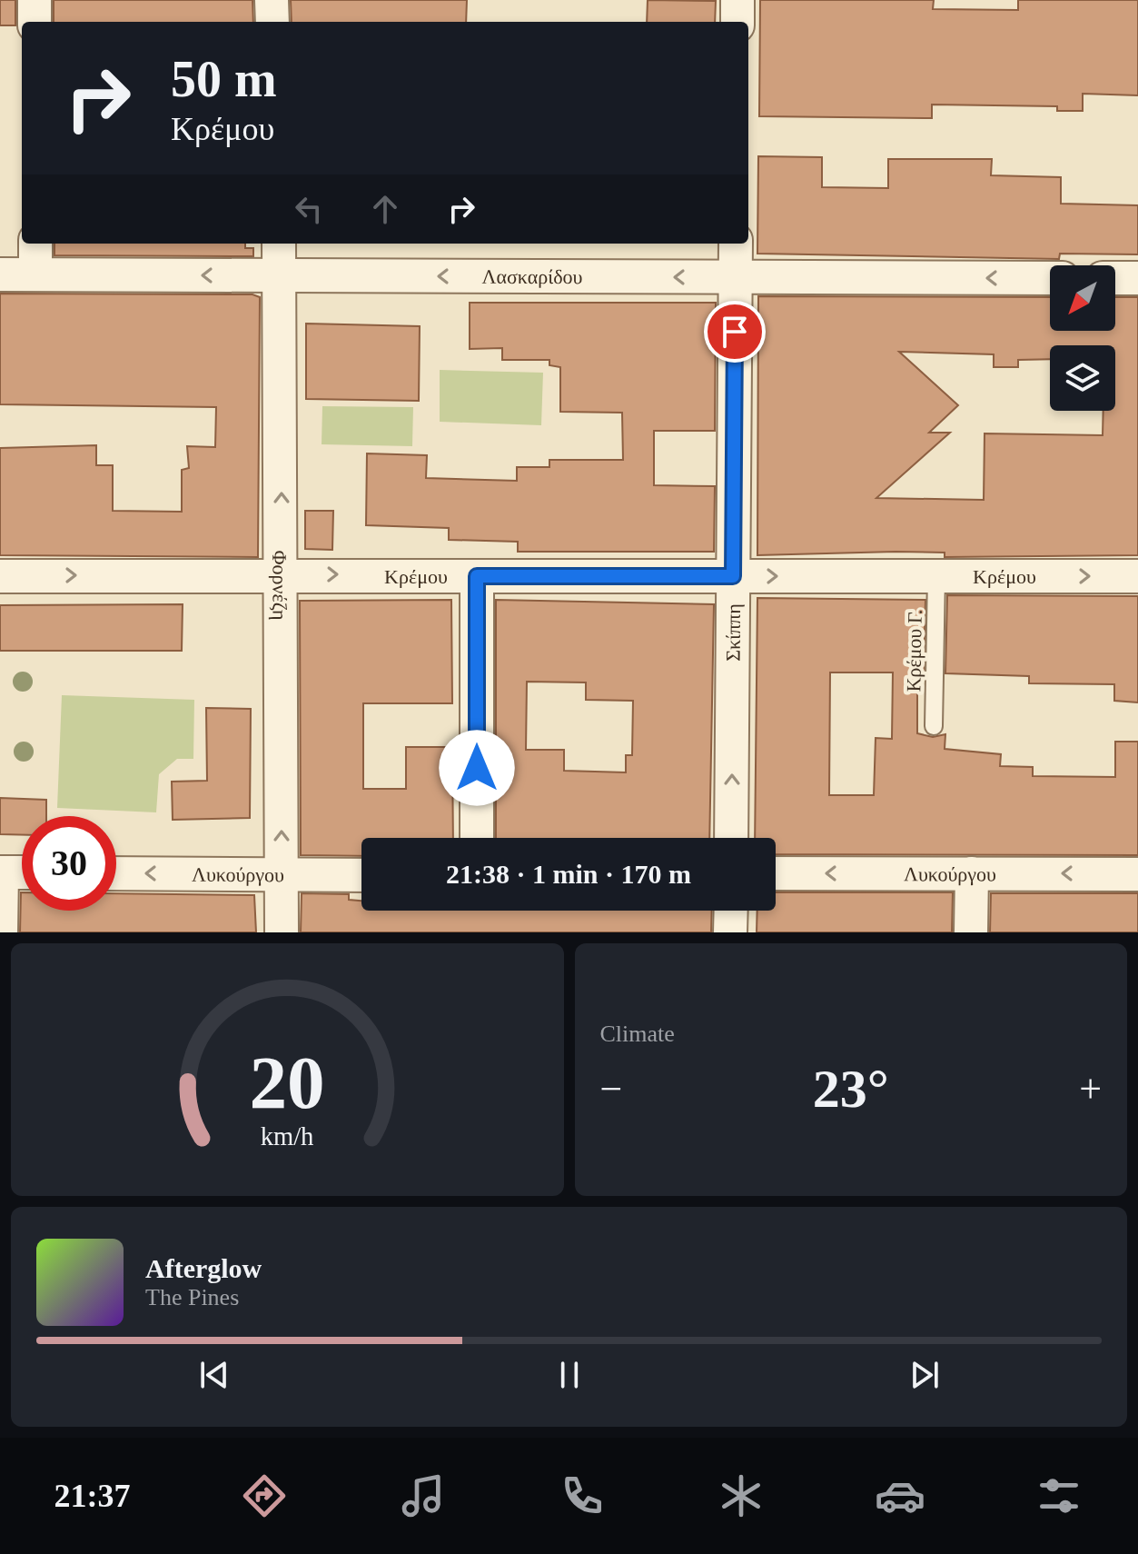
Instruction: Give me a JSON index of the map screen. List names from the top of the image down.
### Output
{
  "streets": {
    "street": [
      "Λασκαρίδου",
      "Κρέμου",
      "Φορνέζη",
      "Σκίππη",
      "Λυκούργου"
    ],
    "lane": ["Κρέμου Γ."]
  },
  "crossings": [
    ["Λασκαρίδου", "Φορνέζη"],
    ["Λασκαρίδου", "Σκίππη"],
    ["Κρέμου", "Φορνέζη"],
    ["Κρέμου", "Σκίππη"],
    ["Κρέμου", "Κρέμου Γ."],
    ["Φορνέζη", "Λυκούργου"]
  ],
  "one_way": ["Λασκαρίδου", "Κρέμου", "Λυκούργου"],
  "north": "bottom left",
  "page": {
    "turn": ["50 m", "Κρέμου"],
    "limit": "30",
    "trip": "21:38 · 1 min · 170 m",
    "tile": "Climate",
    "heat": ["−", "23°", "+"],
    "song": ["Afterglow", "The Pines"],
    "tabs": "21:37",
    "gauge": ["20", "km/h"]
  }
}
